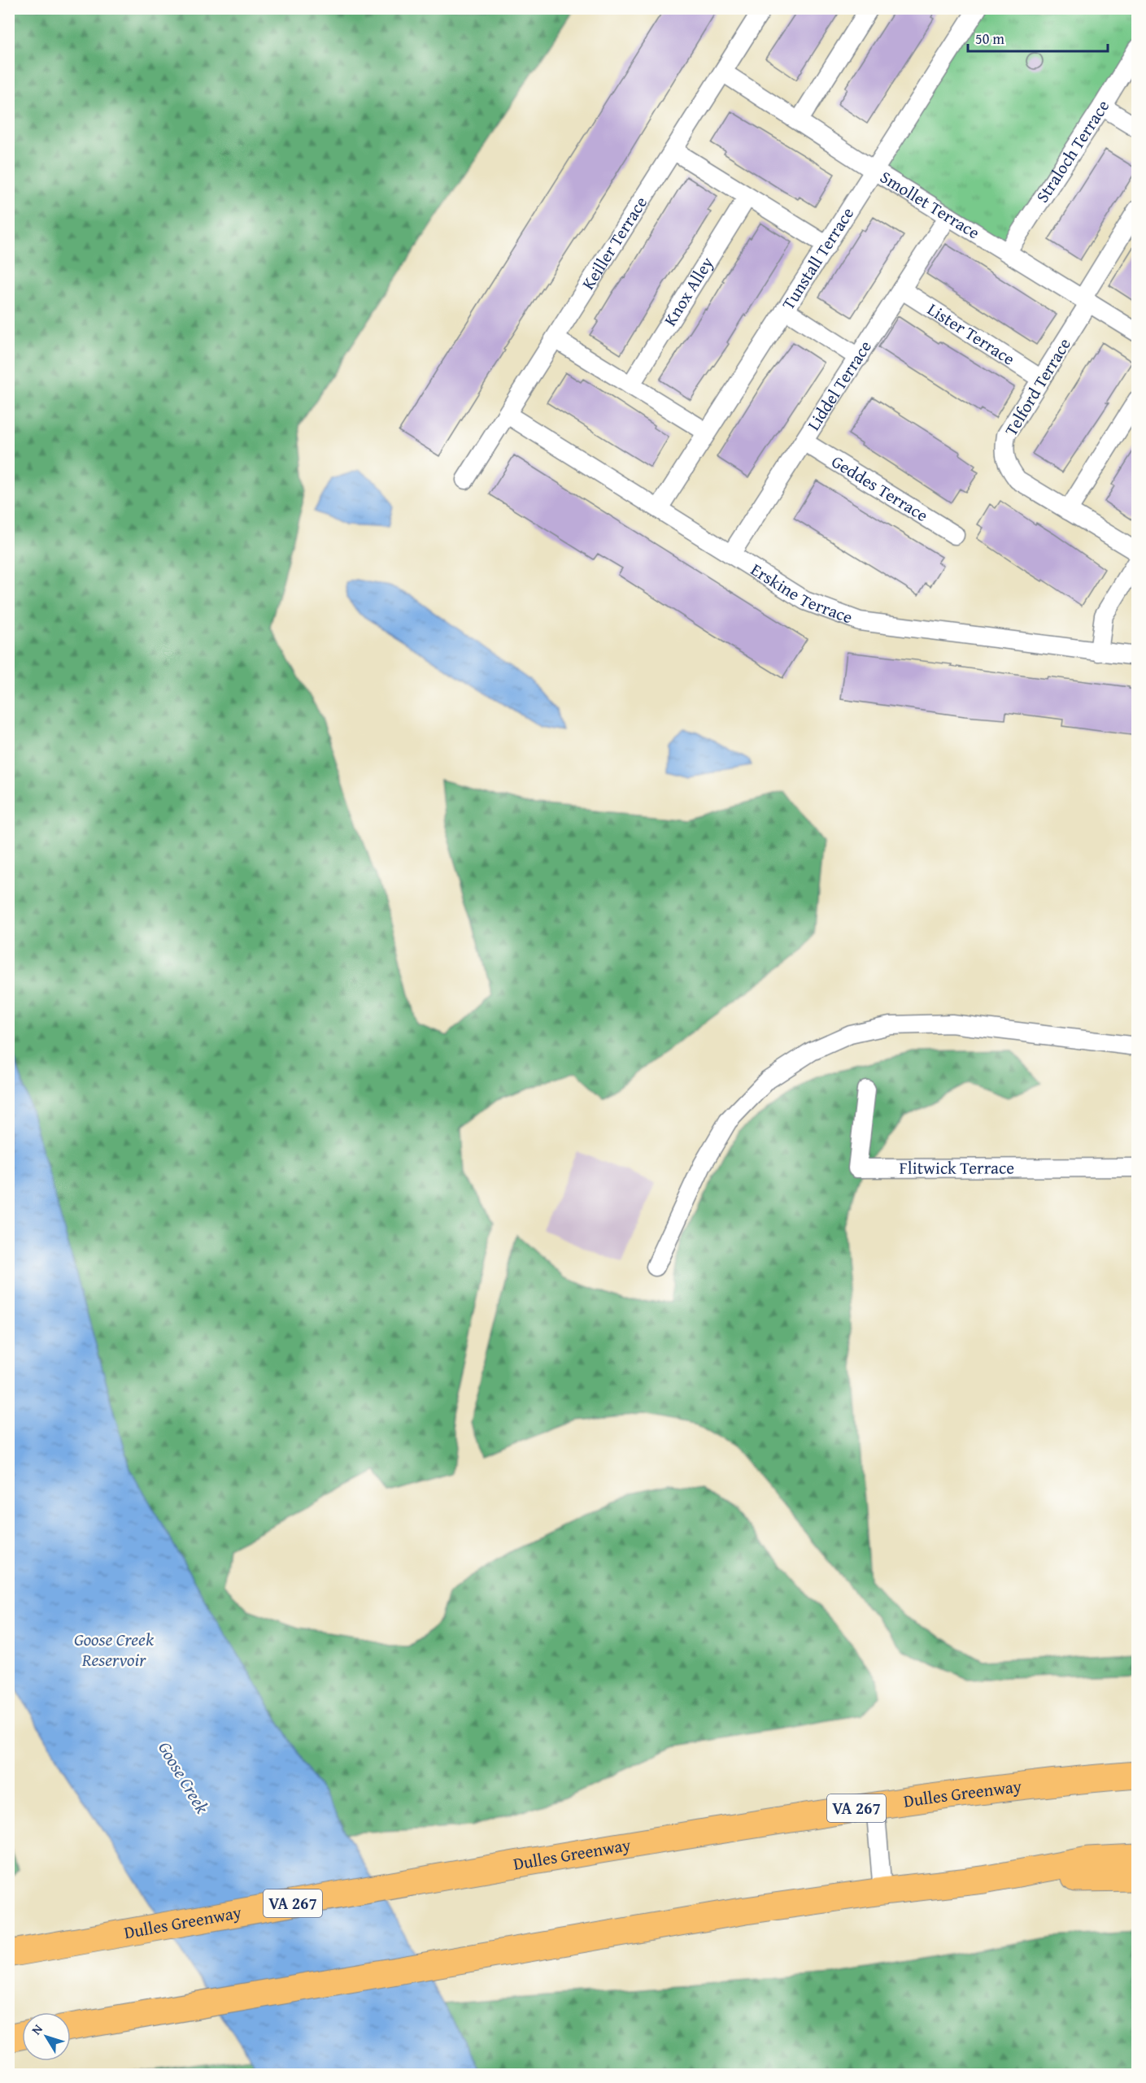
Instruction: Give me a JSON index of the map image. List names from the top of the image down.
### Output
{
  "streets": {
    "highway": ["Dulles Greenway", "VA 267"],
    "street": [
      "Straloch Terrace",
      "Smollet Terrace",
      "Keiller Terrace",
      "Tunstall Terrace",
      "Knox Alley",
      "Lister Terrace",
      "Liddel Terrace",
      "Telford Terrace",
      "Geddes Terrace",
      "Erskine Terrace",
      "Flitwick Terrace"
    ]
  },
  "crossings": [
    ["Straloch Terrace", "Smollet Terrace"],
    ["Smollet Terrace", "Keiller Terrace"],
    ["Smollet Terrace", "Tunstall Terrace"],
    ["Smollet Terrace", "Liddel Terrace"],
    ["Smollet Terrace", "Telford Terrace"],
    ["Keiller Terrace", "Erskine Terrace"],
    ["Tunstall Terrace", "Erskine Terrace"],
    ["Lister Terrace", "Liddel Terrace"],
    ["Lister Terrace", "Telford Terrace"],
    ["Liddel Terrace", "Geddes Terrace"],
    ["Liddel Terrace", "Erskine Terrace"]
  ],
  "water": ["Goose Creek Reservoir", "Goose Creek"],
  "scale_bar": "50 m",
  "north": "top left"
}
